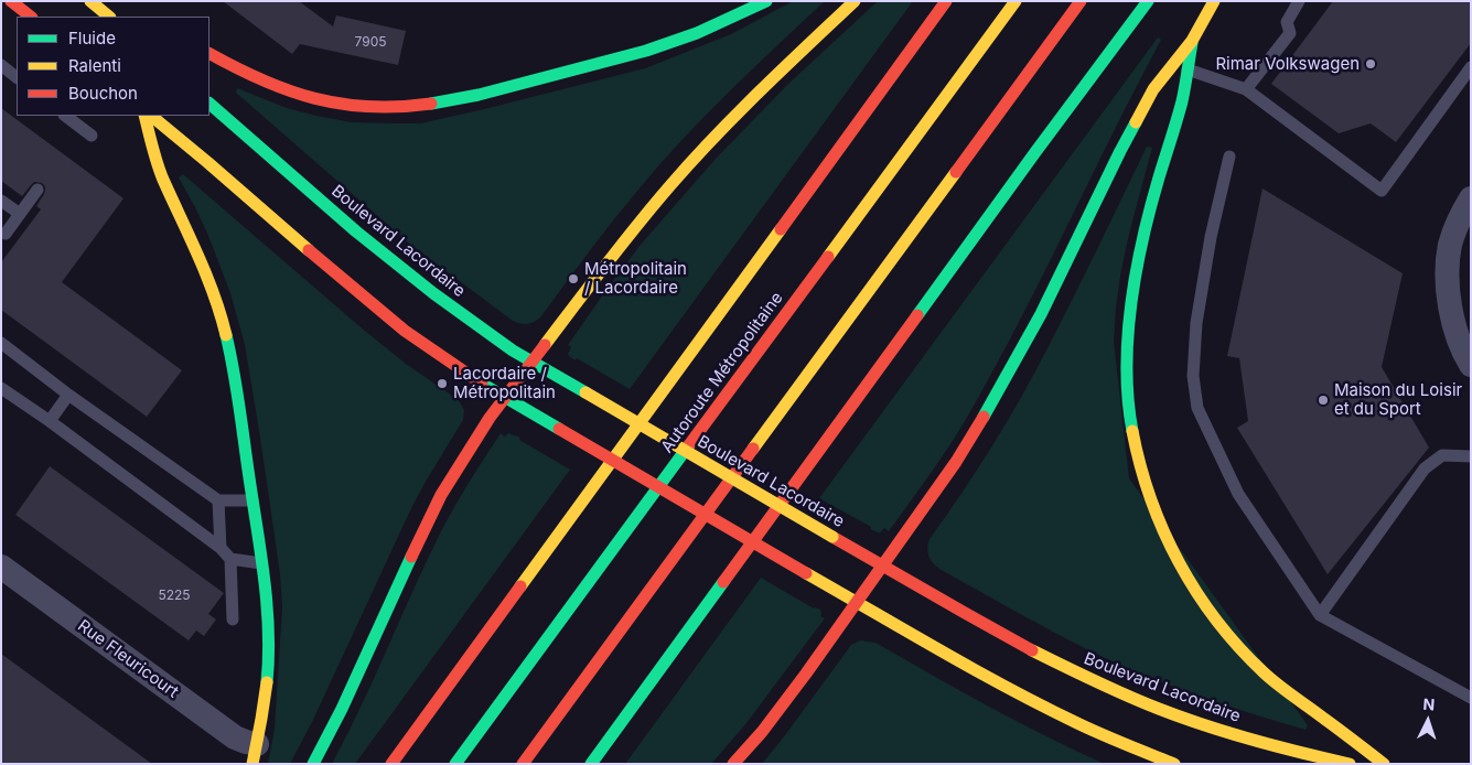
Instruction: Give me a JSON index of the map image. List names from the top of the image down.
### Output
{
  "streets": {
    "main road": ["Boulevard Lacordaire", "Autoroute Métropolitaine"],
    "street": ["Rue Fleuricourt"]
  },
  "places": [
    "Rimar Volkswagen",
    "Métropolitain / Lacordaire",
    "Lacordaire / Métropolitain",
    "Maison du Loisir et du Sport"
  ],
  "house_numbers": ["7905", "5225"],
  "legend": ["Fluide", "Ralenti", "Bouchon"],
  "north": "top"
}
